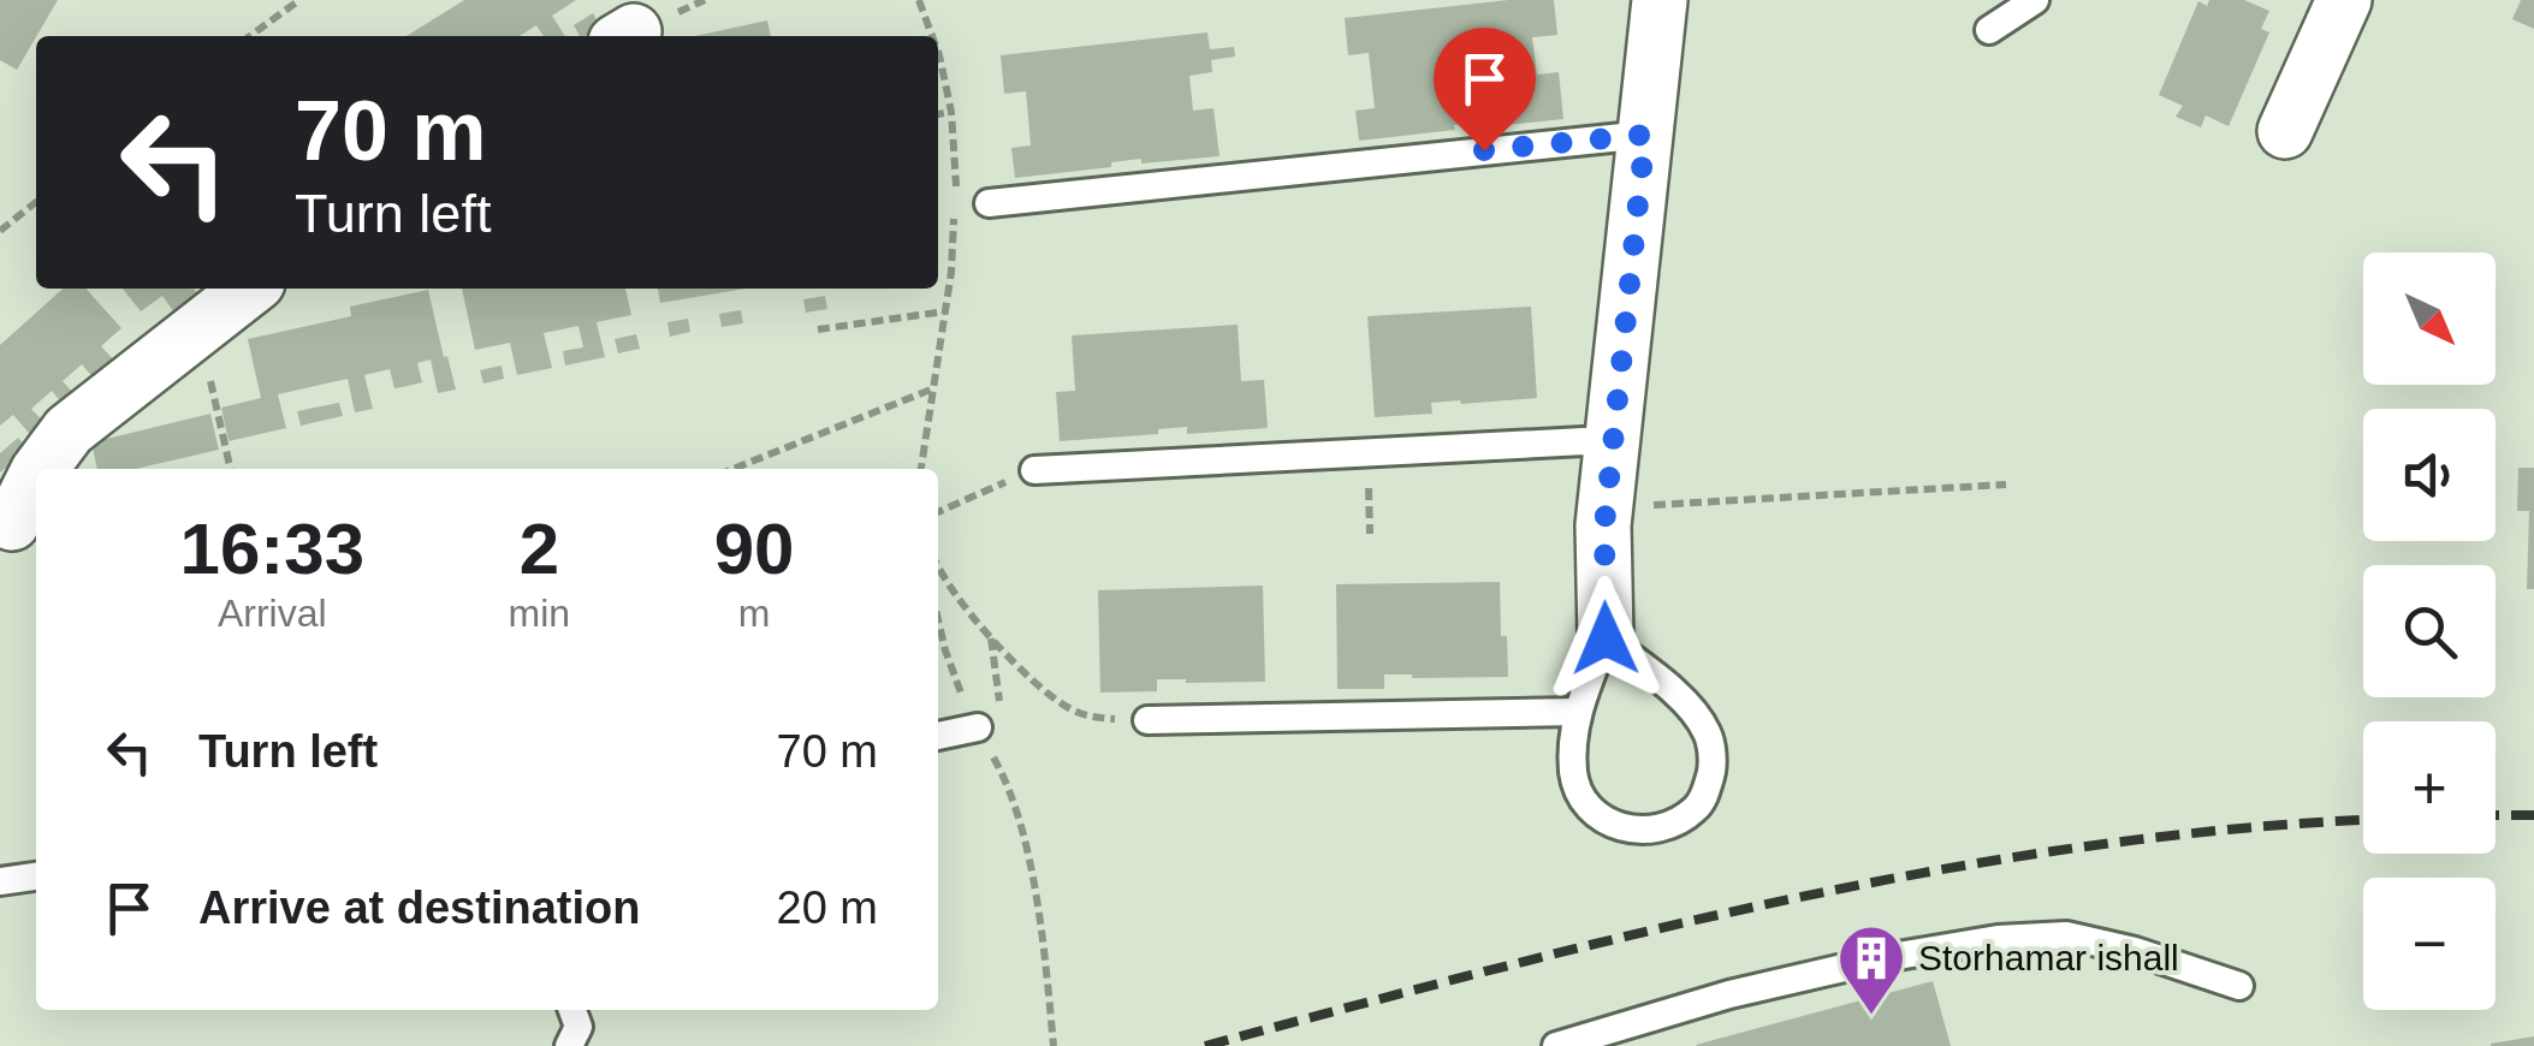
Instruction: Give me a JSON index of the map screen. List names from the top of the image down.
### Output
{
  "places": {
    "building": ["Storhamar ishall"]
  },
  "north": "bottom right",
  "page": {
    "turn": ["70 m", "Turn left"],
    "map_buttons": ["+", "−"],
    "eta": [
      "16:33",
      "Arrival",
      "2",
      "min",
      "90",
      "m"
    ],
    "list": [
      {
        "name": "Turn left",
        "value": "70 m"
      },
      {
        "name": "Arrive at destination",
        "value": "20 m"
      }
    ]
  }
}
